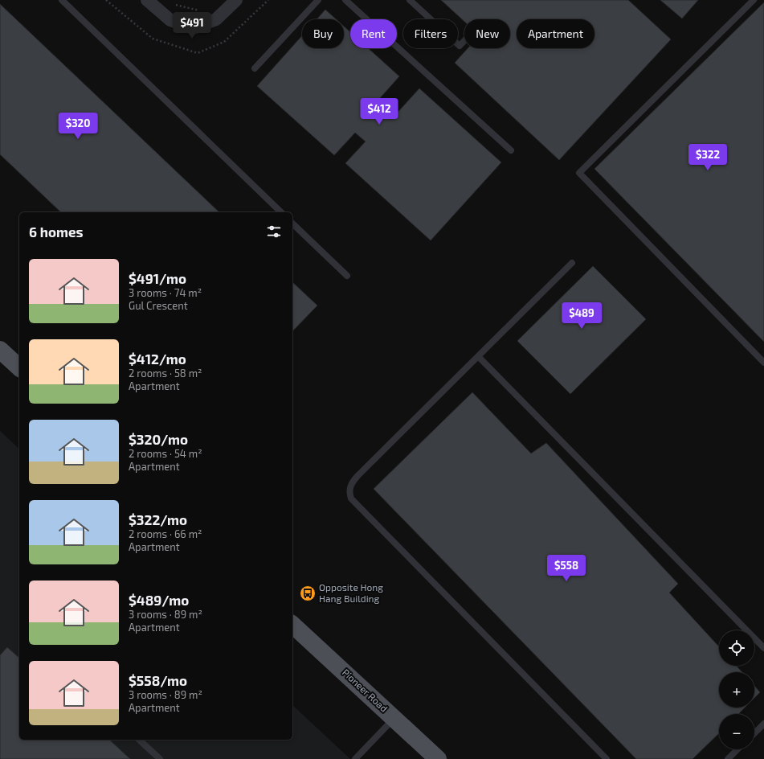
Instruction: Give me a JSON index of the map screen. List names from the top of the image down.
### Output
{
  "streets": {
    "main road": ["Pioneer Road"]
  },
  "places": {
    "bus stop": ["Opposite Hong Hang Building"]
  },
  "page": {
    "price": [
      "$491",
      "$412",
      "$320",
      "$322",
      "$489",
      "$558"
    ],
    "chip": [
      "Buy",
      "Rent",
      "Filters",
      "New",
      "Apartment"
    ],
    "heading": "6 homes",
    "list": [
      {
        "name": "$491/mo",
        "note": "3 rooms · 74 m² · Gul Crescent"
      },
      {
        "name": "$412/mo",
        "note": "2 rooms · 58 m² · Apartment"
      },
      {
        "name": "$320/mo",
        "note": "2 rooms · 54 m² · Apartment"
      },
      {
        "name": "$322/mo",
        "note": "2 rooms · 66 m² · Apartment"
      },
      {
        "name": "$489/mo",
        "note": "3 rooms · 89 m² · Apartment"
      },
      {
        "name": "$558/mo",
        "note": "3 rooms · 89 m² · Apartment"
      }
    ],
    "map_buttons": ["+", "−"]
  }
}
